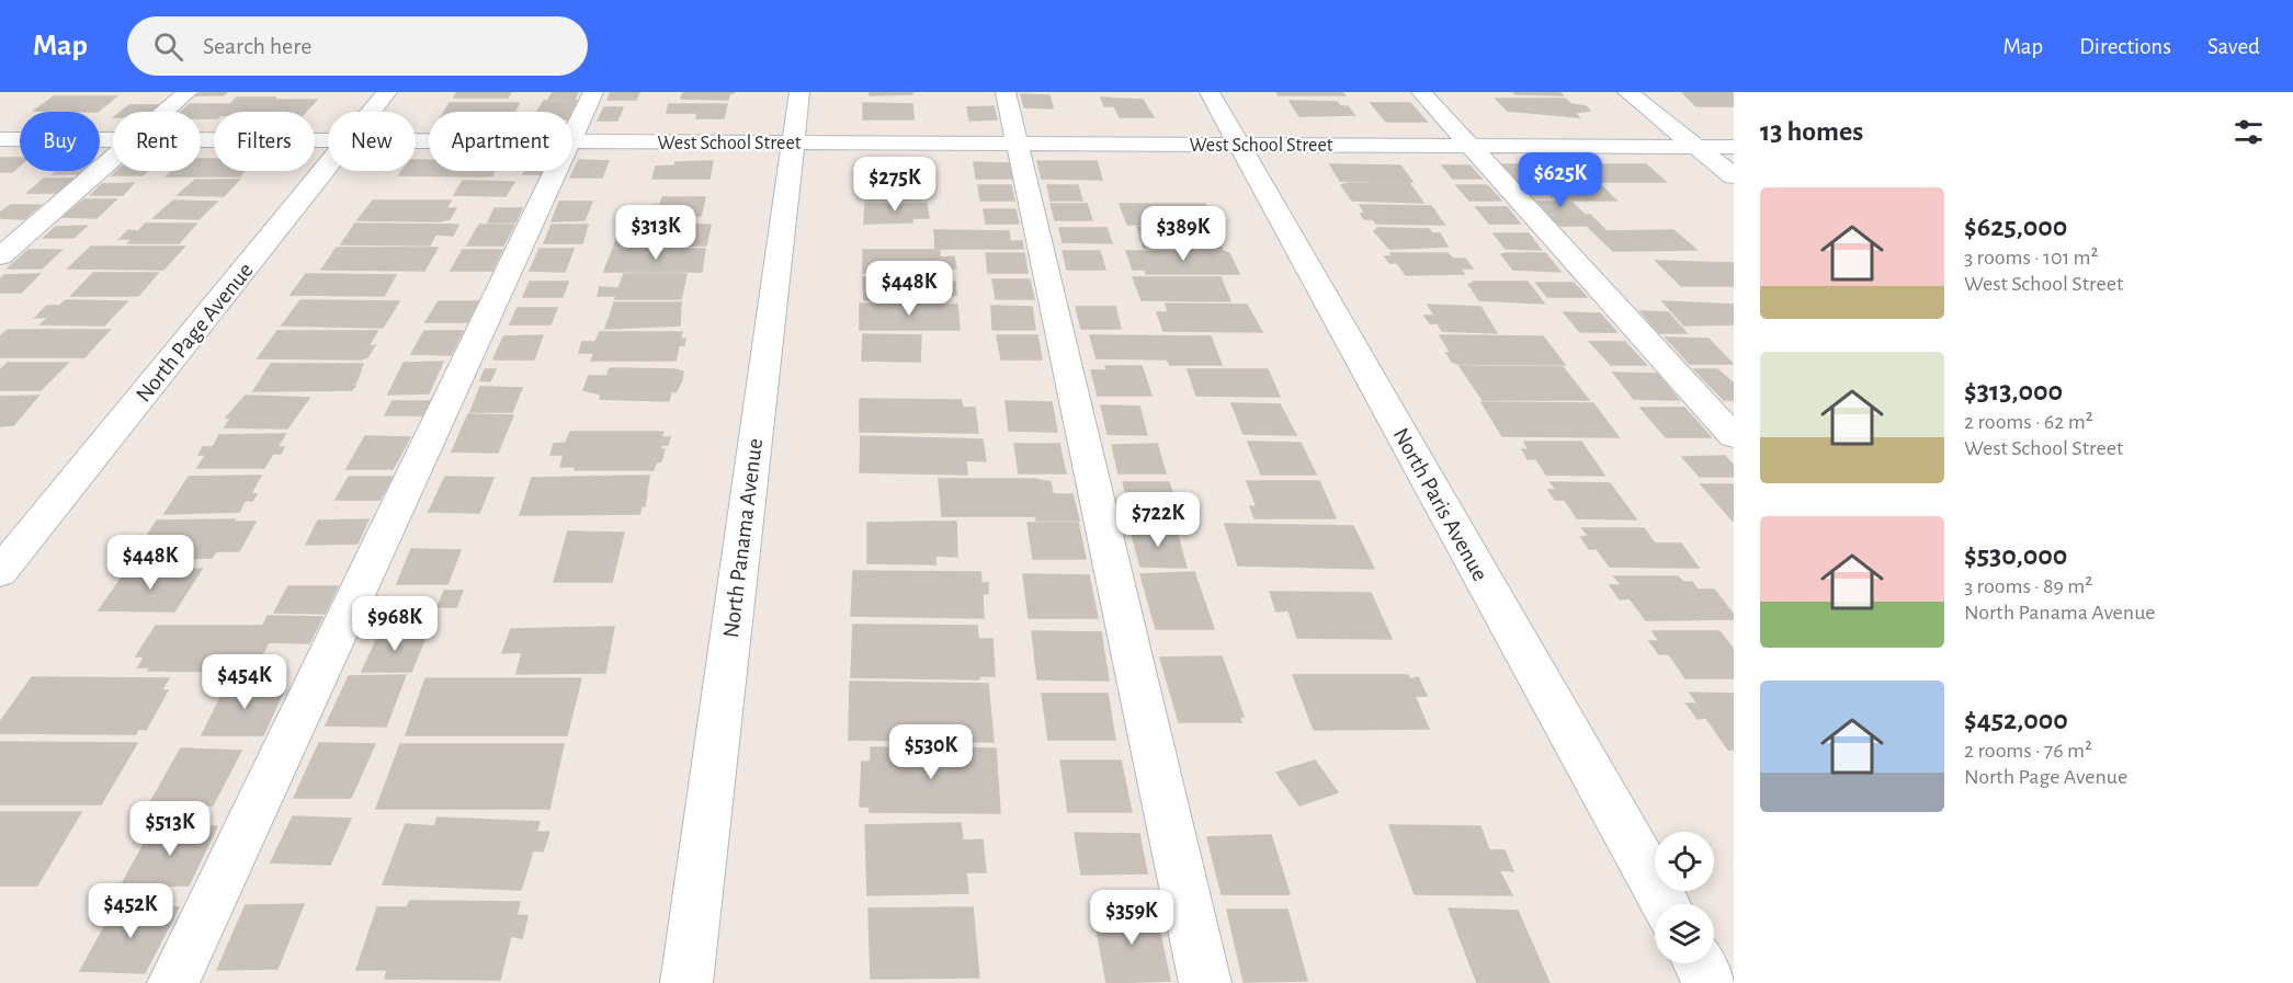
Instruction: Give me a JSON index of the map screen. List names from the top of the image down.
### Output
{
  "streets": {
    "street": [
      "West School Street",
      "North Page Avenue",
      "North Paris Avenue",
      "North Panama Avenue"
    ]
  },
  "crossings": [
    ["West School Street", "North Paris Avenue"],
    ["West School Street", "North Panama Avenue"]
  ],
  "page": {
    "header": "Map",
    "search": "Search here",
    "nav": ["Map", "Directions", "Saved"],
    "heading": "13 homes",
    "chip": [
      "Buy",
      "Rent",
      "Filters",
      "New",
      "Apartment"
    ],
    "price": [
      "$625K",
      "$275K",
      "$313K",
      "$389K",
      "$448K",
      "$722K",
      "$448K",
      "$968K",
      "$454K",
      "$530K",
      "$513K",
      "$452K",
      "$359K"
    ],
    "list": [
      {
        "name": "$625,000",
        "note": "3 rooms · 101 m² · West School Street"
      },
      {
        "name": "$313,000",
        "note": "2 rooms · 62 m² · West School Street"
      },
      {
        "name": "$530,000",
        "note": "3 rooms · 89 m² · North Panama Avenue"
      },
      {
        "name": "$452,000",
        "note": "2 rooms · 76 m² · North Page Avenue"
      }
    ]
  }
}
